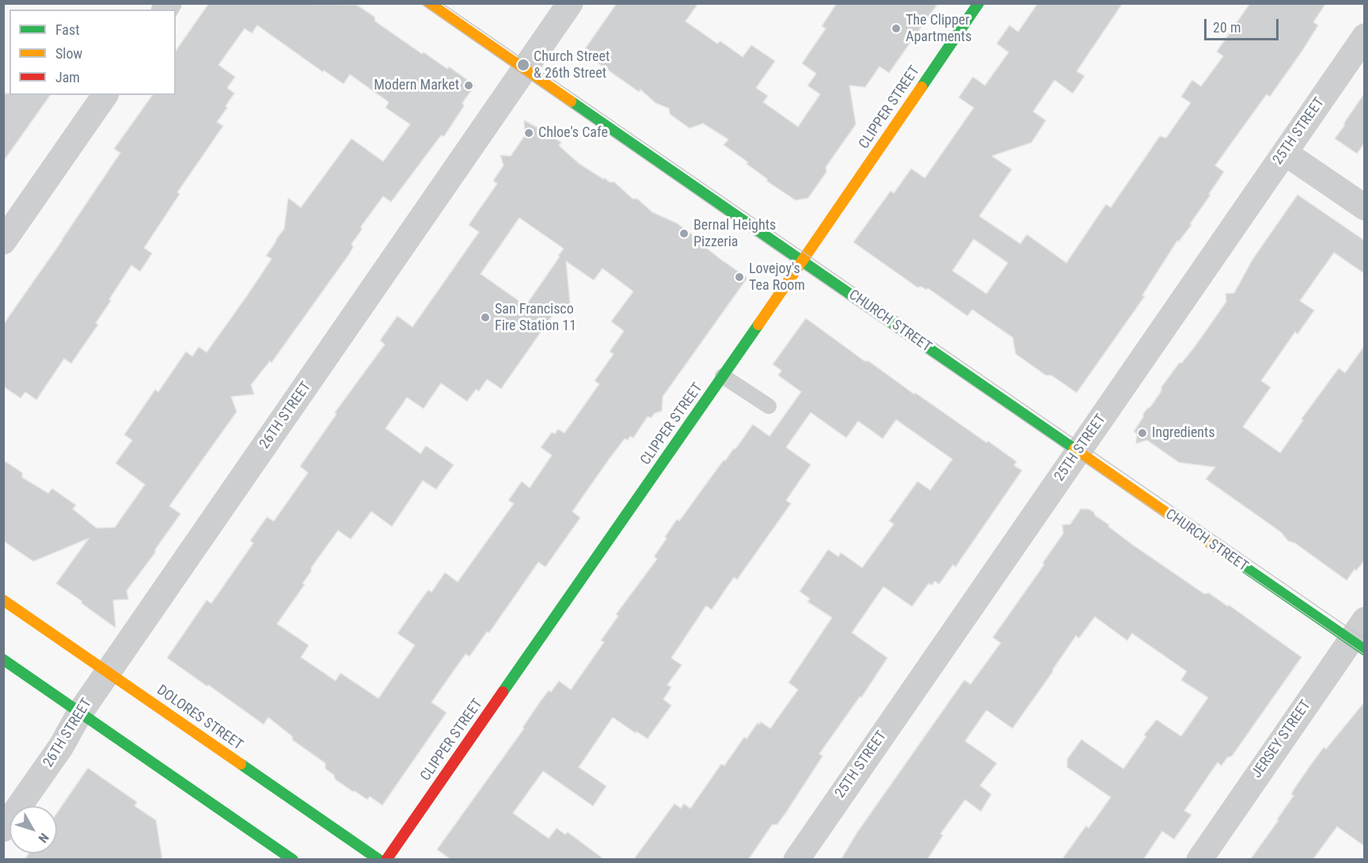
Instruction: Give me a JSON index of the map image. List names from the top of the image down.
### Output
{
  "streets": {
    "street": [
      "CLIPPER STREET",
      "25TH STREET",
      "CHURCH STREET",
      "26TH STREET",
      "DOLORES STREET",
      "JERSEY STREET"
    ]
  },
  "crossings": [
    ["CLIPPER STREET", "CHURCH STREET"],
    ["25TH STREET", "CHURCH STREET"],
    ["CHURCH STREET", "26TH STREET"],
    ["CHURCH STREET", "JERSEY STREET"],
    ["26TH STREET", "DOLORES STREET"]
  ],
  "places": [
    "The Clipper Apartments",
    "Church Street & 26th Street",
    "Modern Market",
    "Chloe's Cafe",
    "Bernal Heights Pizzeria",
    "Lovejoy's Tea Room",
    "San Francisco Fire Station 11",
    "Ingredients"
  ],
  "legend": ["Fast", "Slow", "Jam"],
  "scale_bar": "20 m",
  "north": "bottom right"
}
